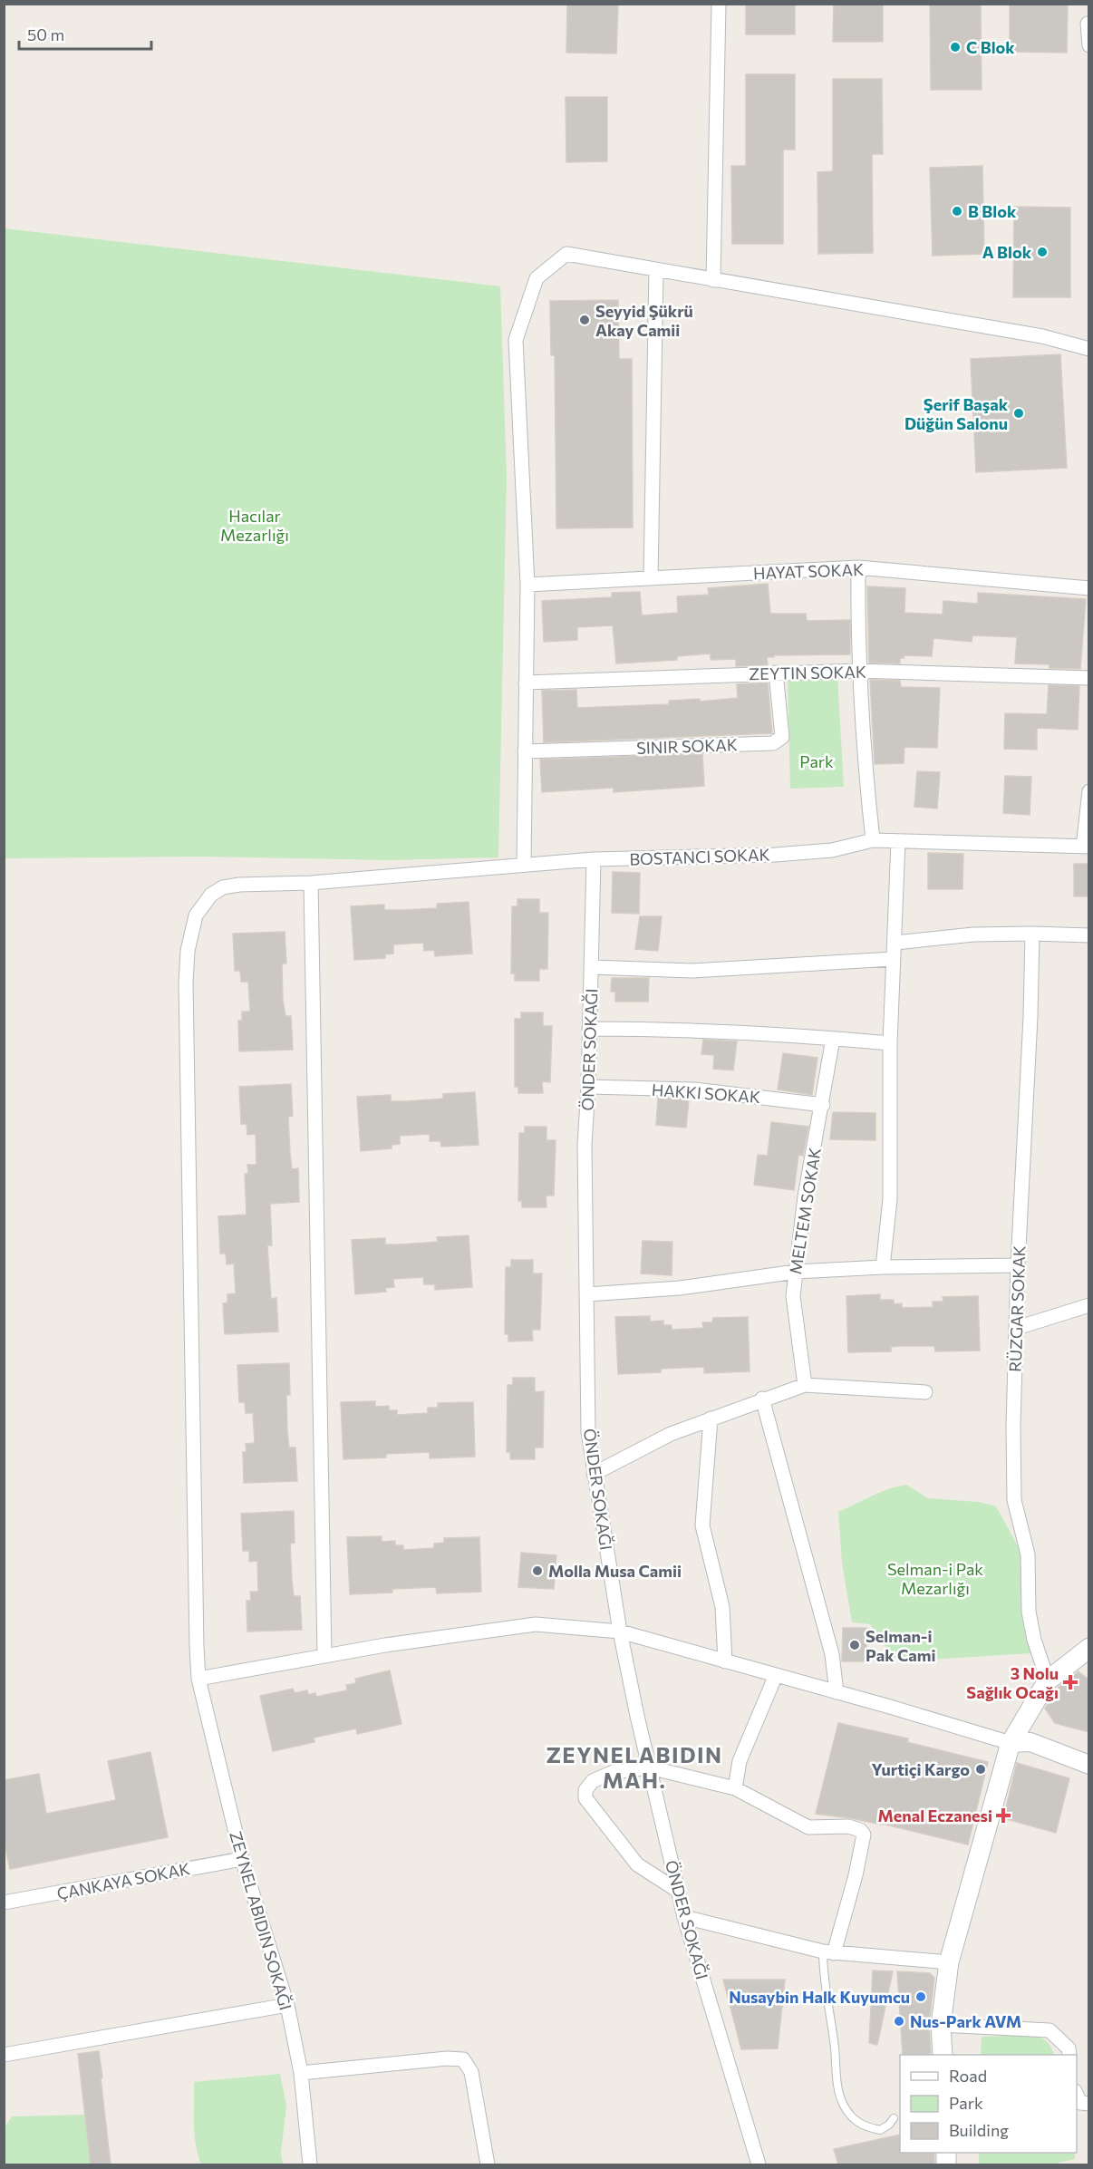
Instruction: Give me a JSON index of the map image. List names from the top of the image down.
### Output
{
  "streets": {
    "street": [
      "HAYAT SOKAK",
      "ZEYTIN SOKAK",
      "MELTEM SOKAK",
      "RÜZGAR SOKAK",
      "ÇANKAYA SOKAK"
    ]
  },
  "districts": ["ZEYNELABIDIN MAH."],
  "parks": ["Hacılar Mezarlığı", "Park", "Selman-i Pak Mezarlığı"],
  "places": {
    "other": [
      "C Blok",
      "B Blok",
      "A Blok",
      "Seyyid Şükrü Akay Camii",
      "Şerif Başak Düğün Salonu",
      "Molla Musa Camii",
      "Selman-i Pak Cami",
      "Yurtiçi Kargo",
      "Nusaybin Halk Kuyumcu",
      "Nus-Park AVM"
    ],
    "health": ["3 Nolu Sağlık Ocağı", "Menal Eczanesi"]
  },
  "legend": ["Road", "Park", "Building"],
  "scale_bar": "50 m"
}
